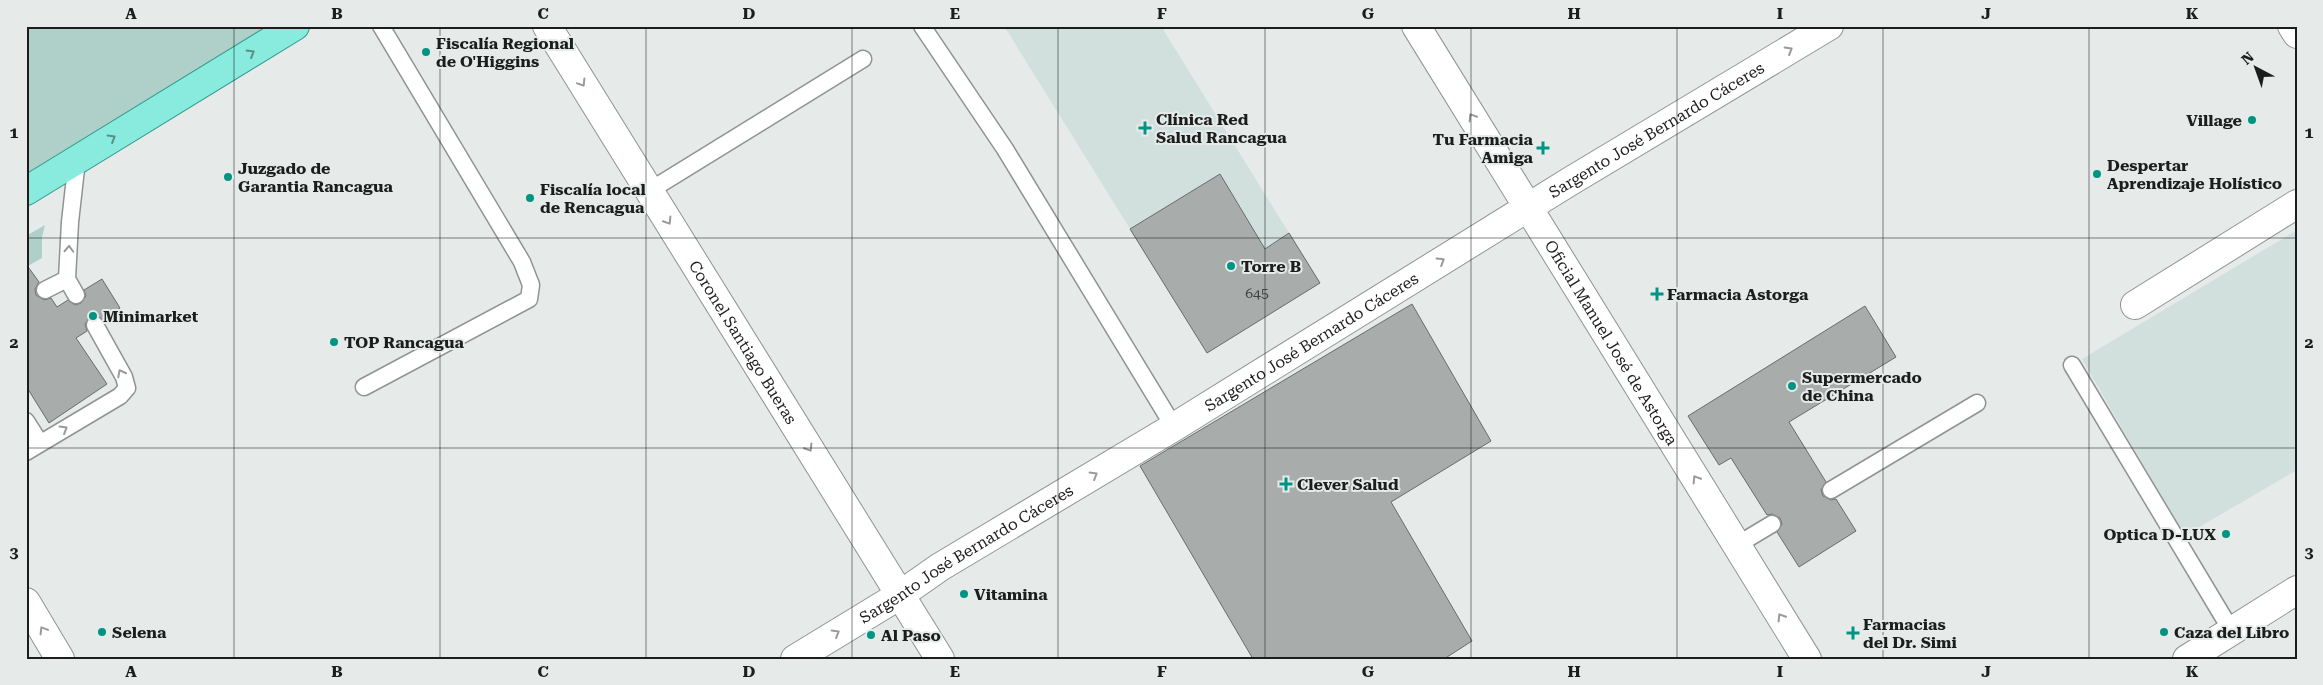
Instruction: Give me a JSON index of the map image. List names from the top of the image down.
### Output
{
  "streets": {
    "street": ["Sargento José Bernardo Cáceres", "Coronel Santiago Bueras", "Oficial Manuel José de Astorga"]
  },
  "crossings": [
    ["Sargento José Bernardo Cáceres", "Coronel Santiago Bueras"],
    ["Sargento José Bernardo Cáceres", "Oficial Manuel José de Astorga"]
  ],
  "one_way": ["Sargento José Bernardo Cáceres", "Coronel Santiago Bueras", "Oficial Manuel José de Astorga"],
  "places": {
    "other": [
      "Fiscalía Regional de O'Higgins",
      "Village",
      "Despertar Aprendizaje Holístico",
      "Juzgado de Garantia Rancagua",
      "Fiscalía local de Rencagua",
      "Torre B",
      "Minimarket",
      "TOP Rancagua",
      "Supermercado de China",
      "Optica D-LUX",
      "Vitamina",
      "Selena",
      "Caza del Libro",
      "Al Paso"
    ],
    "health": [
      "Clínica Red Salud Rancagua",
      "Tu Farmacia Amiga",
      "Farmacia Astorga",
      "Clever Salud",
      "Farmacias del Dr. Simi"
    ]
  },
  "house_numbers": ["645"],
  "north": "top left",
  "grid": {
    "columns": [
      "A",
      "B",
      "C",
      "D",
      "E",
      "F",
      "G",
      "H",
      "I",
      "J",
      "K"
    ],
    "rows": ["1", "2", "3"]
  }
}
